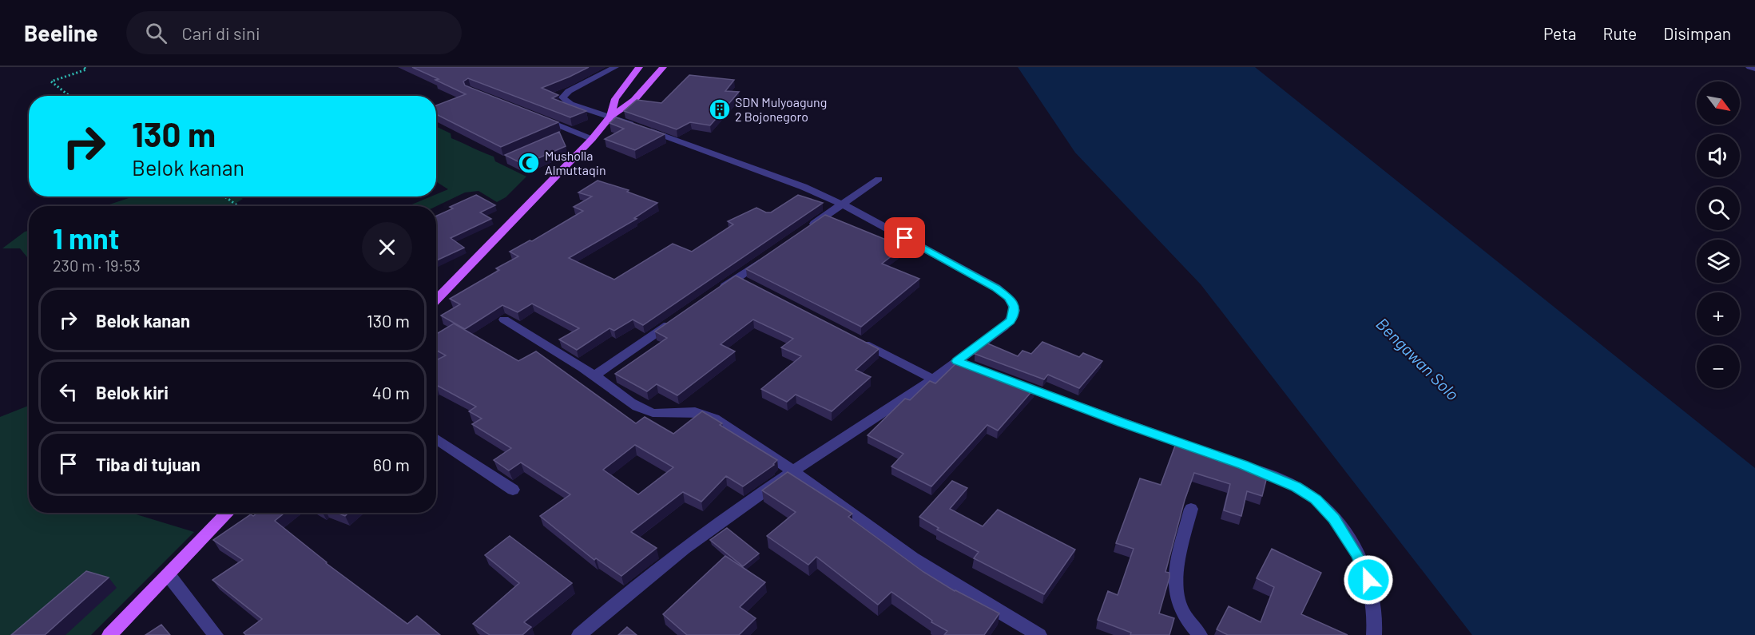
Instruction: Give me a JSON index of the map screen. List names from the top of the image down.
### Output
{
  "water": ["Bengawan Solo"],
  "places": {
    "building": ["SDN Mulyoagung 2 Bojonegoro"],
    "mosque": ["Musholla Almuttaqin"]
  },
  "north": "bottom right",
  "page": {
    "header": "Beeline",
    "search": "Cari di sini",
    "nav": ["Peta", "Rute", "Disimpan"],
    "map_buttons": ["+", "−"],
    "turn": ["130 m", "Belok kanan"],
    "heading": ["1 mnt", "230 m · 19:53"],
    "list": [
      {
        "name": "Belok kanan",
        "value": "130 m"
      },
      {
        "name": "Belok kiri",
        "value": "40 m"
      },
      {
        "name": "Tiba di tujuan",
        "value": "60 m"
      }
    ]
  }
}
